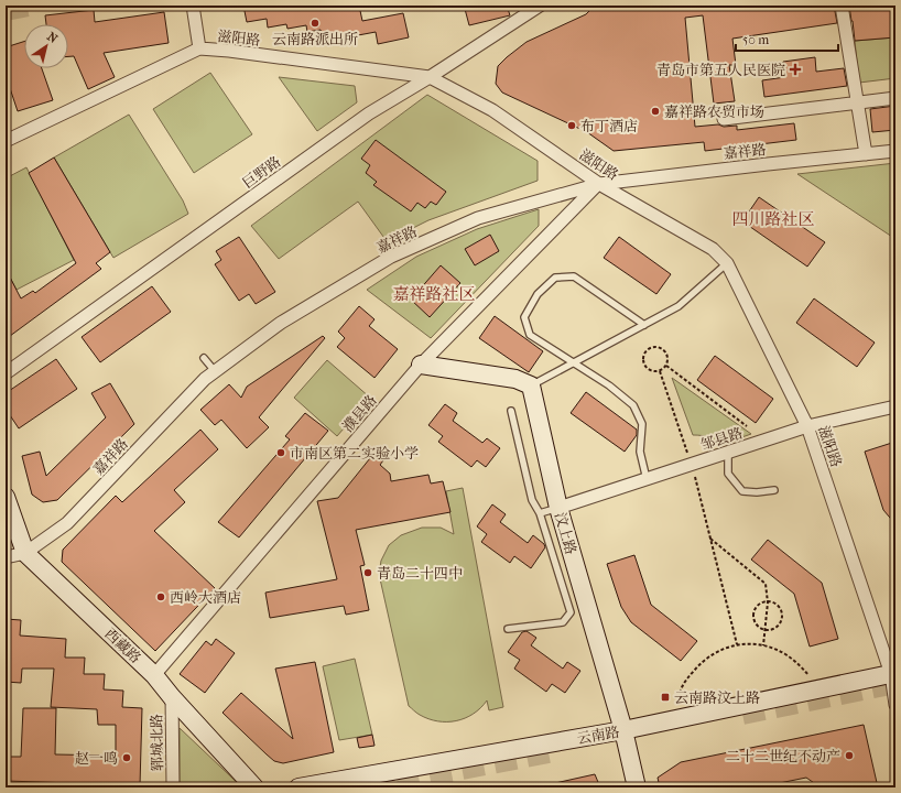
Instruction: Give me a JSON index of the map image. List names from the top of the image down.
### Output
{
  "streets": {
    "street": [
      "滋阳路",
      "嘉祥路",
      "巨野路",
      "濮县路",
      "邹县路",
      "汶上路",
      "西藏路",
      "云南路",
      "郓城北路"
    ]
  },
  "crossings": [
    ["滋阳路", "嘉祥路"],
    ["滋阳路", "巨野路"],
    ["滋阳路", "濮县路"],
    ["滋阳路", "邹县路"],
    ["滋阳路", "云南路"],
    ["嘉祥路", "濮县路"],
    ["嘉祥路", "西藏路"],
    ["濮县路", "西藏路"],
    ["邹县路", "汶上路"],
    ["汶上路", "云南路"],
    ["西藏路", "郓城北路"]
  ],
  "districts": ["四川路社区", "嘉祥路社区"],
  "places": {
    "other": [
      "云南路派出所",
      "嘉祥路农贸市场",
      "布丁酒店",
      "市南区第二实验小学",
      "青岛二十四中",
      "西岭大酒店",
      "二十二世纪不动产",
      "赵一鸣"
    ],
    "health": ["青岛市第五人民医院"],
    "transit": ["云南路汶上路"]
  },
  "scale_bar": "50 m",
  "north": "top right"
}
